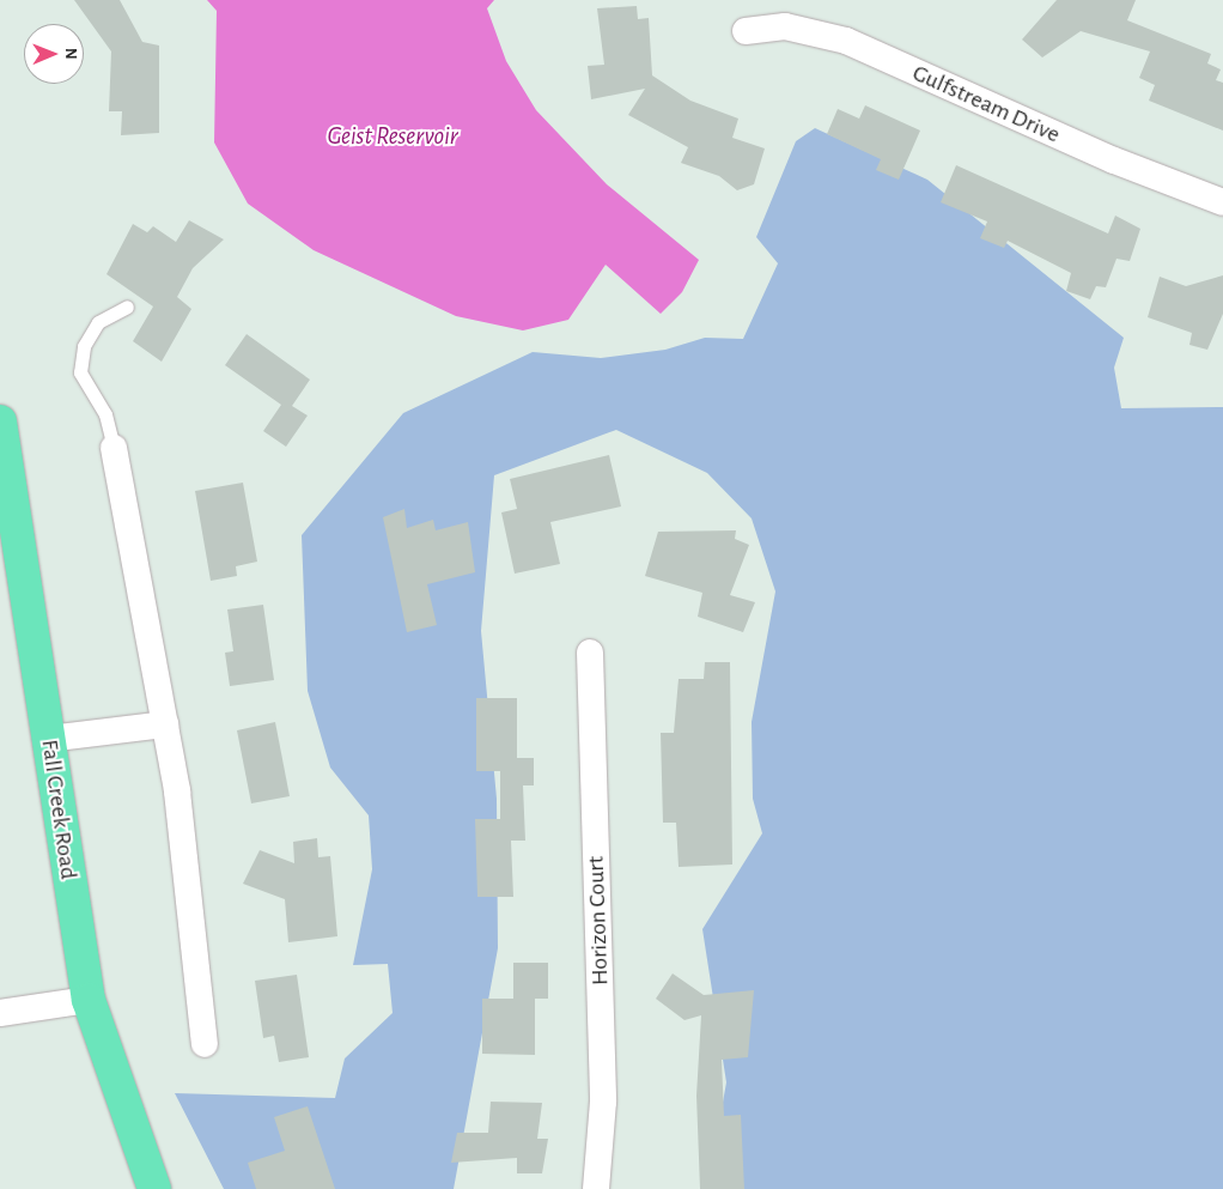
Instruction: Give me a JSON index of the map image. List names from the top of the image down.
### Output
{
  "streets": {
    "main road": ["Fall Creek Road"],
    "street": ["Gulfstream Drive", "Horizon Court"]
  },
  "water": ["Geist Reservoir"],
  "north": "right"
}
